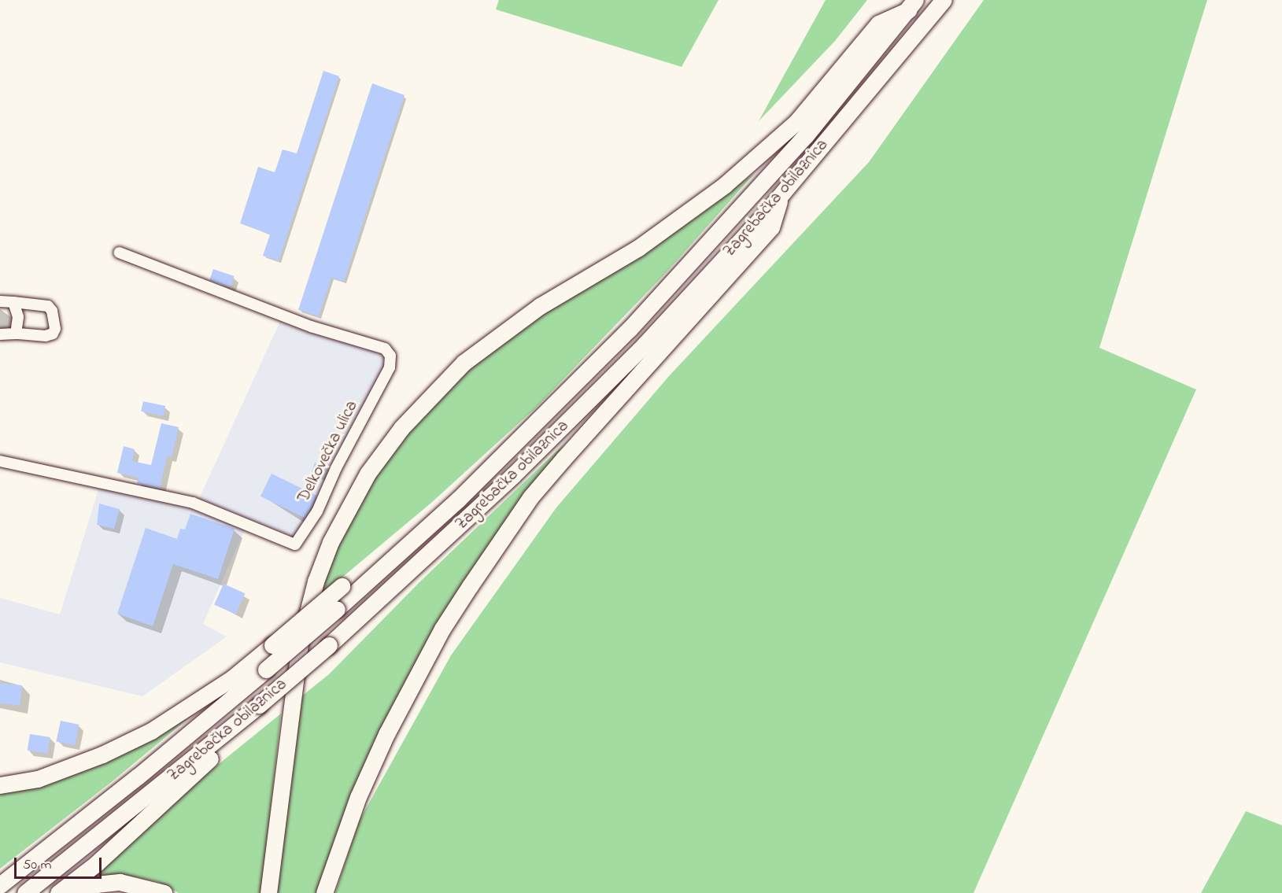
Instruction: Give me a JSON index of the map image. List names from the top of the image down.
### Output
{
  "streets": {
    "highway": ["Zagrebačka obilaznica"],
    "street": ["Delkovečka ulica"]
  },
  "scale_bar": "50 m"
}
